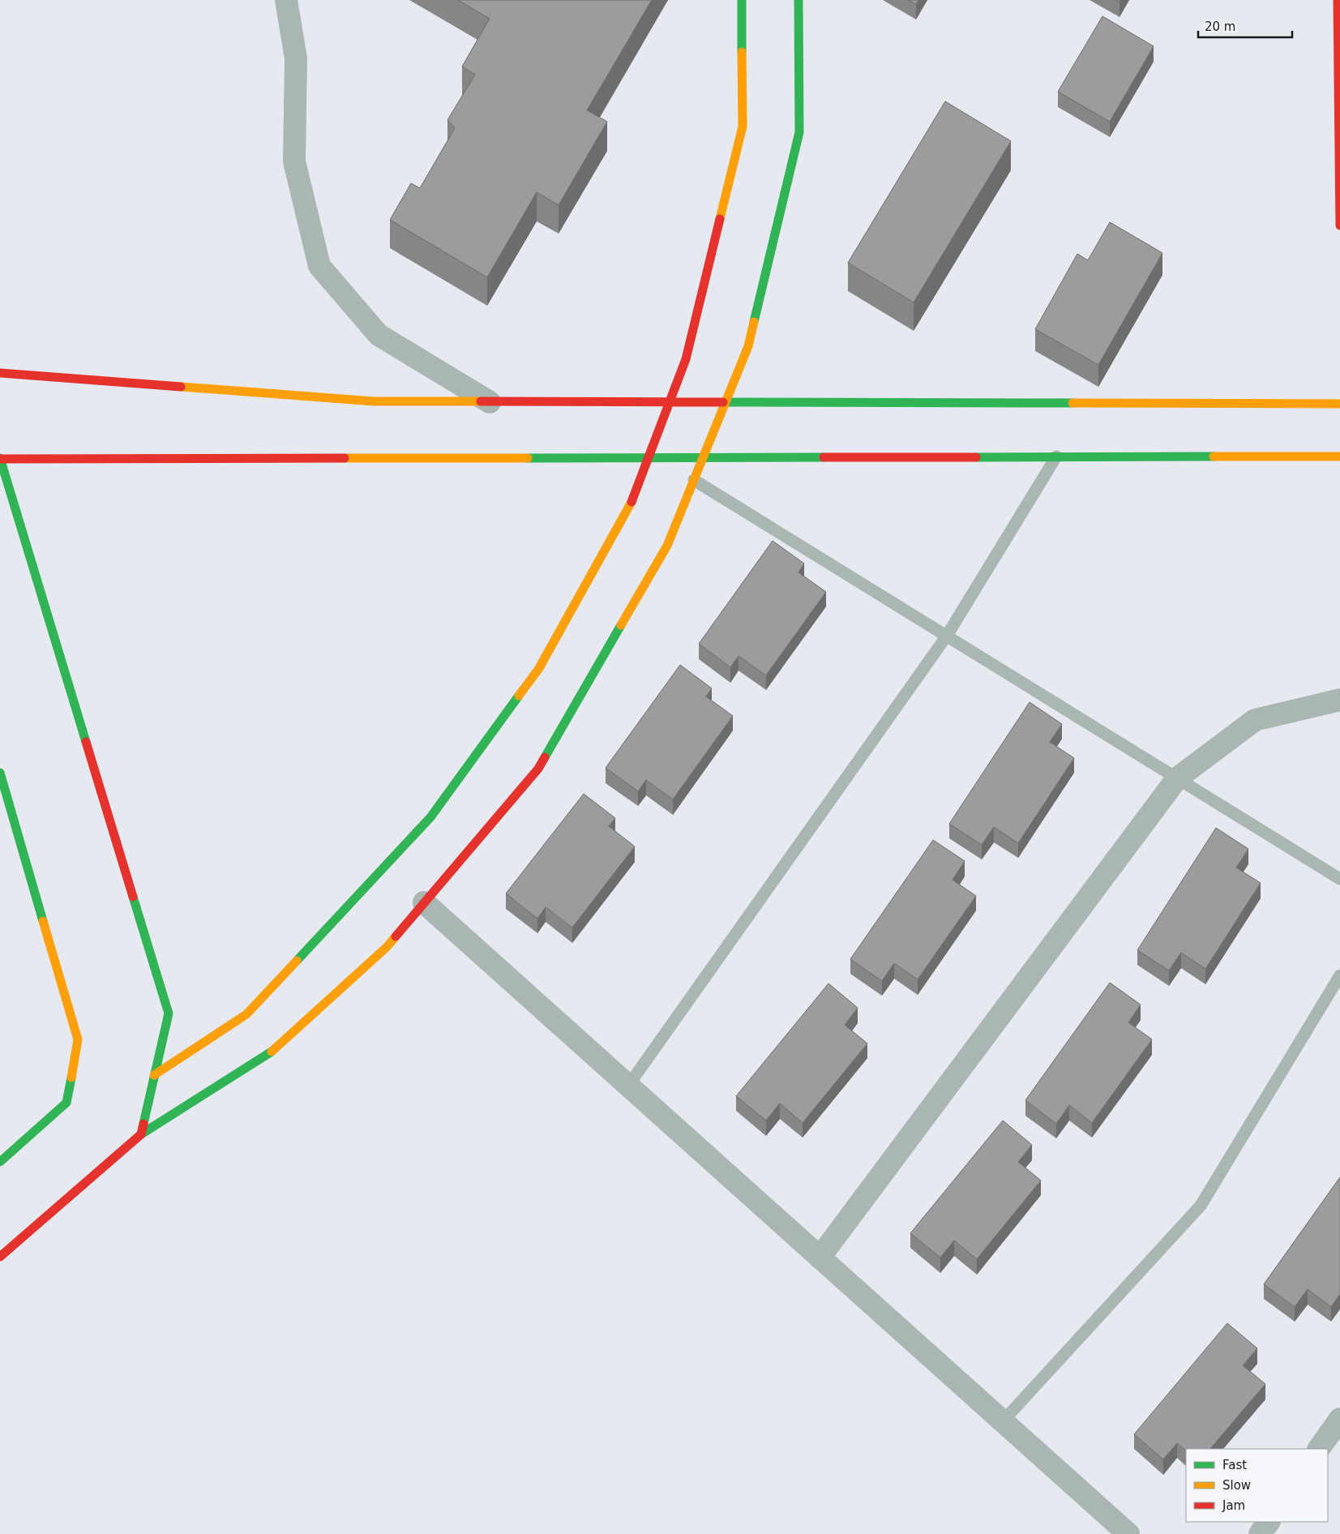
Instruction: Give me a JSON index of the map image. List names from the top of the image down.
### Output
{
  "legend": ["Fast", "Slow", "Jam"],
  "scale_bar": "20 m"
}
